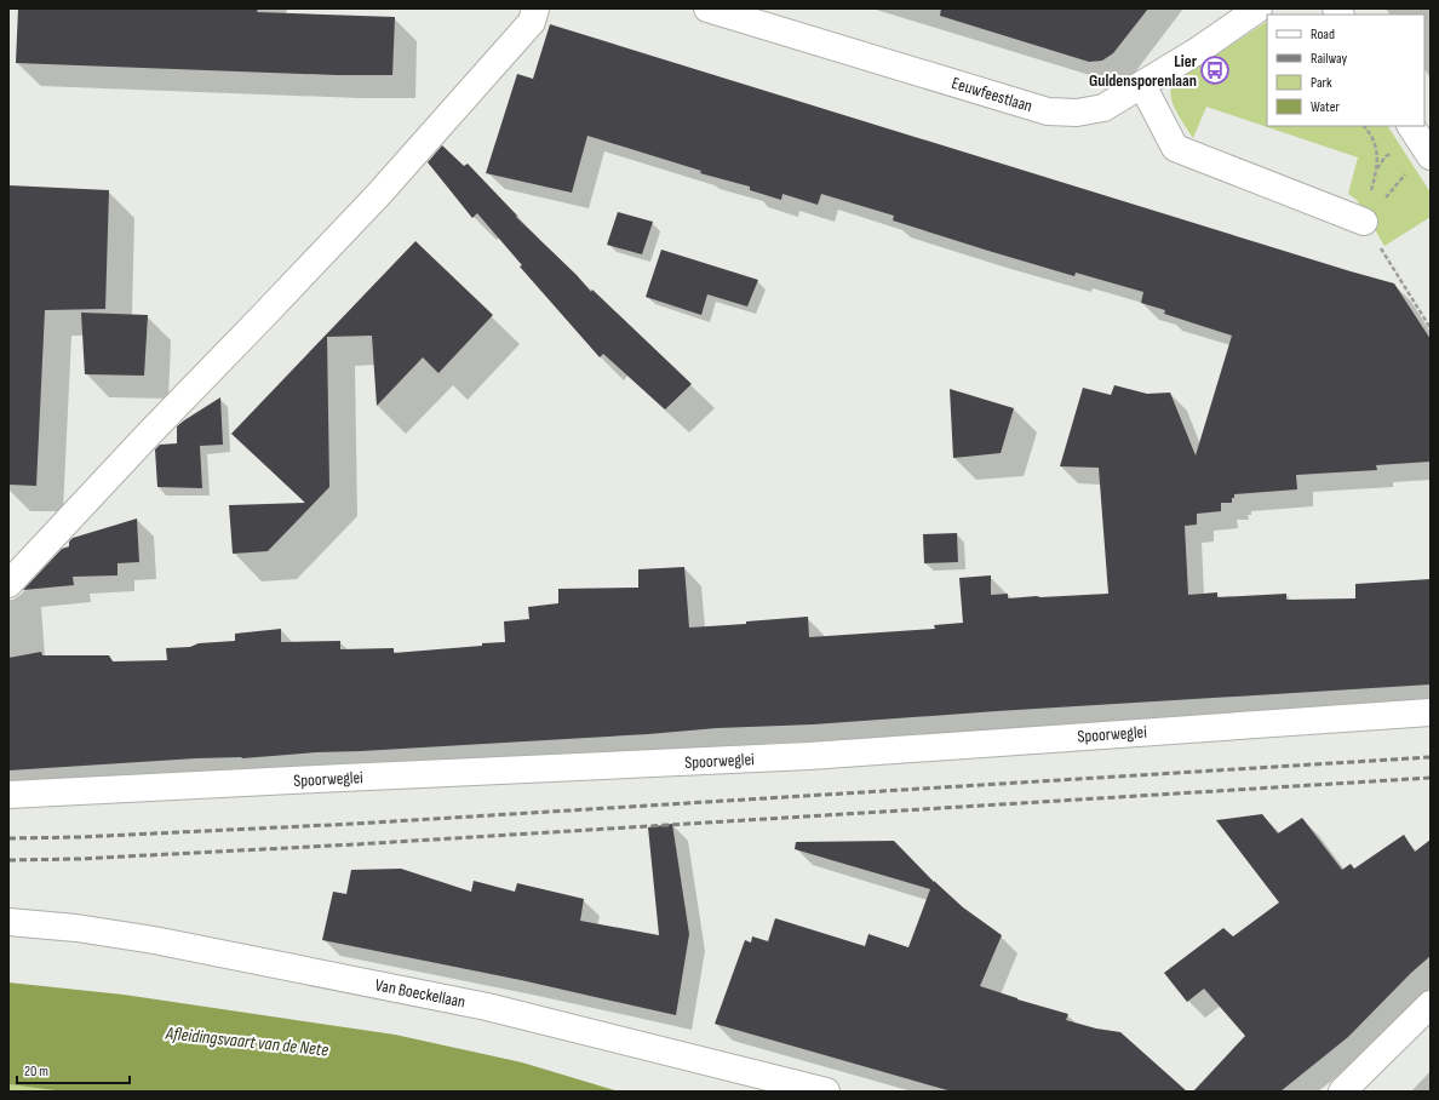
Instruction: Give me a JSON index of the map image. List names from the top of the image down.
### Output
{
  "streets": {
    "street": ["Eeuwfeestlaan", "Spoorweglei", "Van Boeckellaan"]
  },
  "water": ["Afleidingsvaart van de Nete"],
  "places": {
    "bus stop": ["Lier Guldensporenlaan"]
  },
  "legend": [
    "Road",
    "Railway",
    "Park",
    "Water"
  ],
  "scale_bar": "20 m"
}
